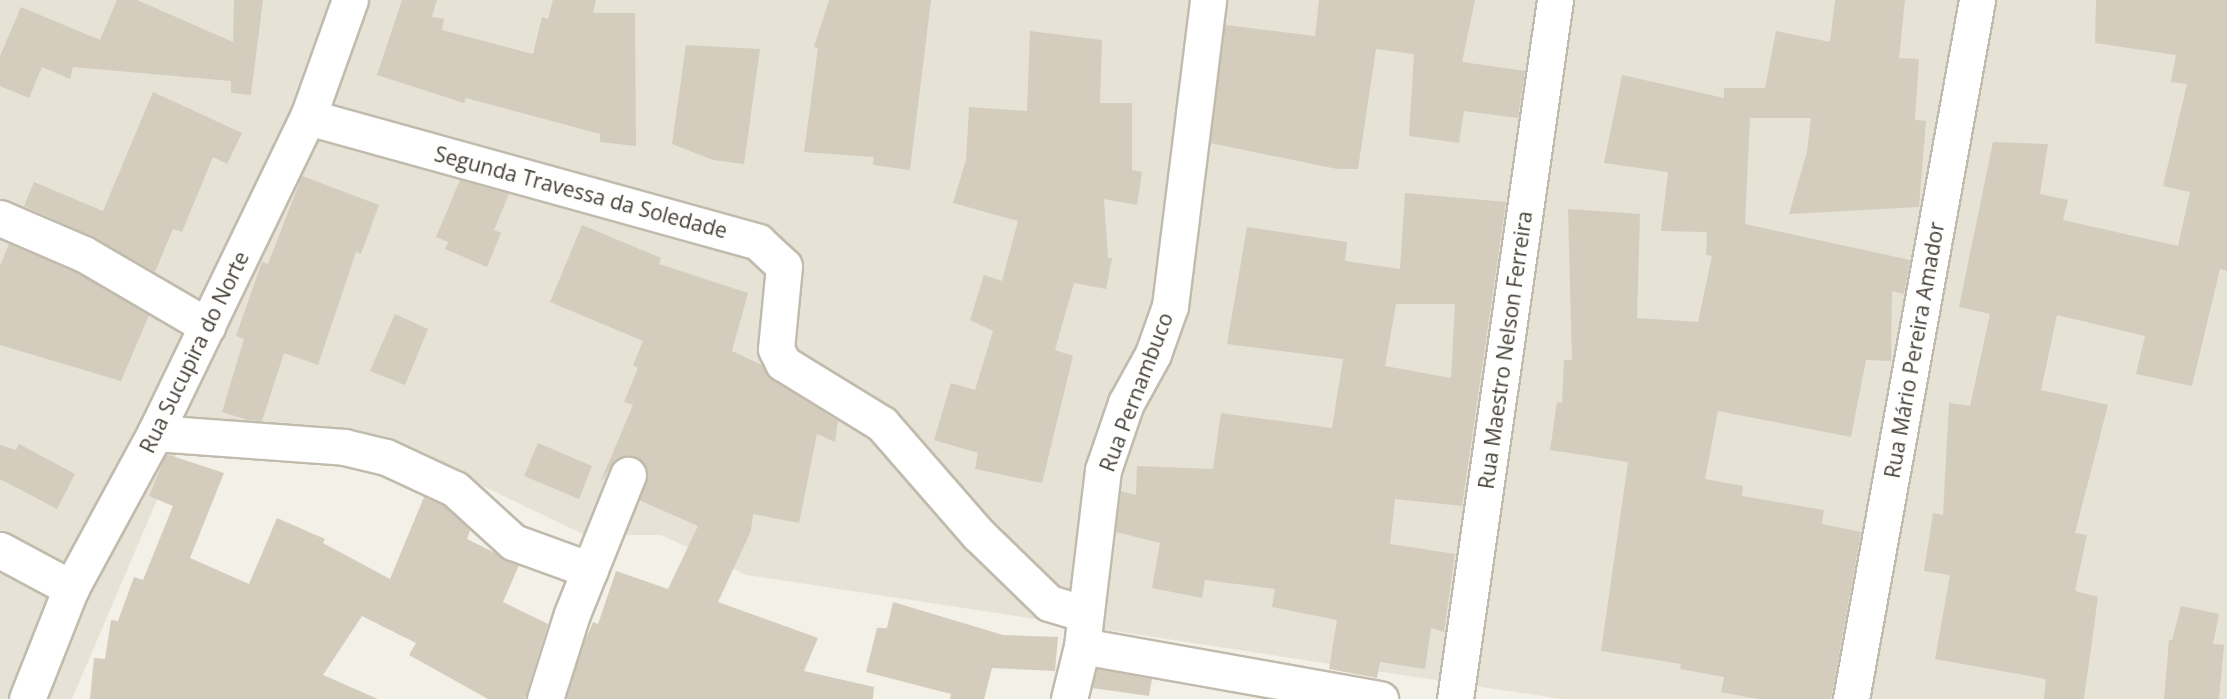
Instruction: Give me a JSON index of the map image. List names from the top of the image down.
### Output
{
  "streets": {
    "street": [
      "Segunda Travessa da Soledade",
      "Rua Maestro Nelson Ferreira",
      "Rua Mário Pereira Amador",
      "Rua Sucupira do Norte",
      "Rua Pernambuco"
    ]
  },
  "crossings": [
    ["Segunda Travessa da Soledade", "Rua Sucupira do Norte"],
    ["Segunda Travessa da Soledade", "Rua Pernambuco"]
  ]
}
